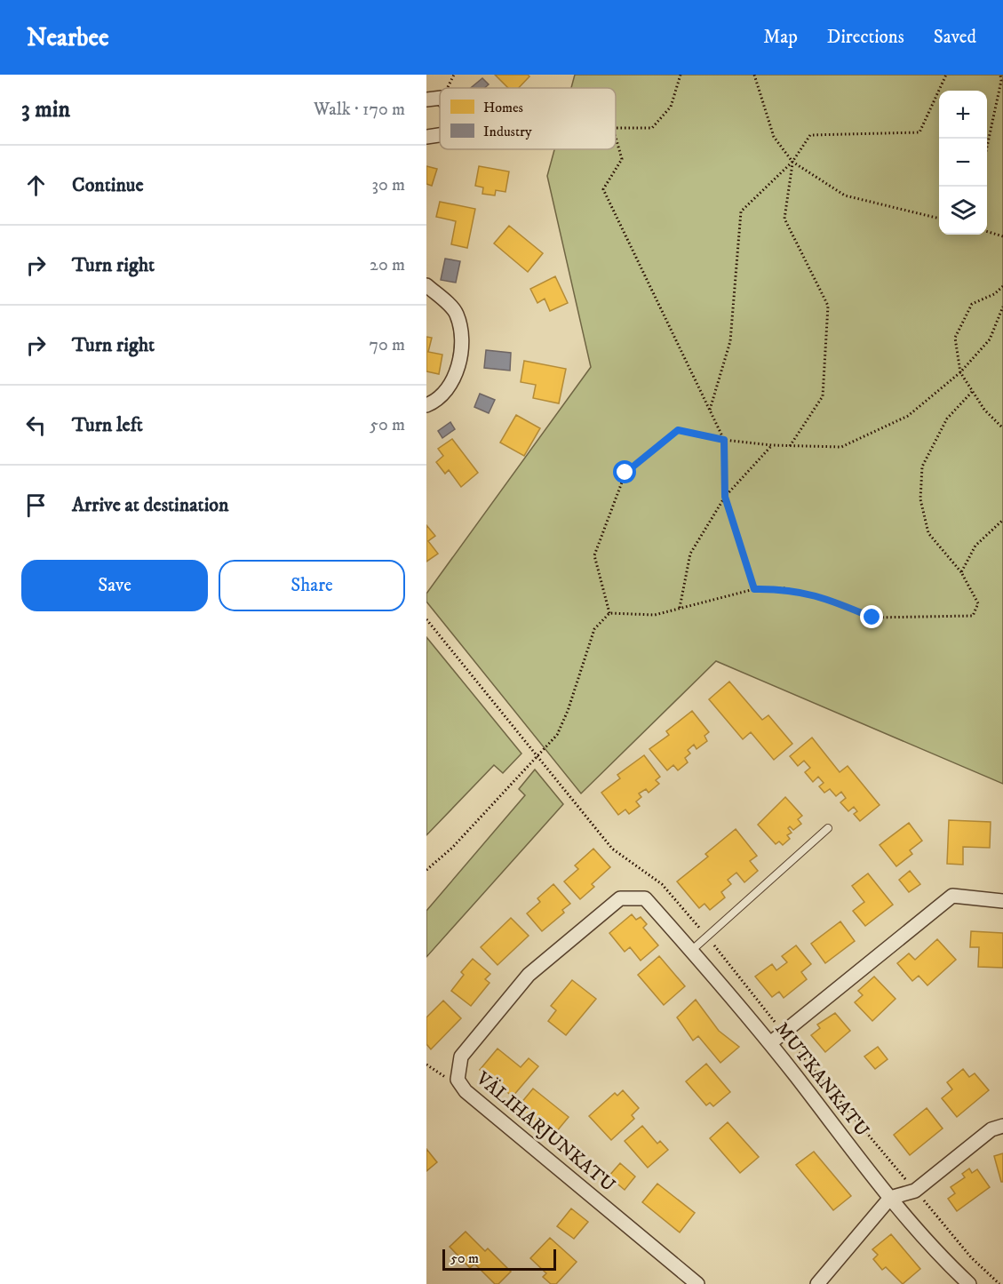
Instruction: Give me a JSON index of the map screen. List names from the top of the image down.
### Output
{
  "streets": {
    "street": ["MUTKANKATU", "VÄLIHARJUNKATU"]
  },
  "crossings": [
    ["MUTKANKATU", "VÄLIHARJUNKATU"]
  ],
  "legend": ["Homes", "Industry"],
  "scale_bar": "50 m",
  "page": {
    "header": "Nearbee",
    "nav": ["Map", "Directions", "Saved"],
    "heading": ["3 min", "Walk · 170 m"],
    "map_buttons": ["+", "−"],
    "list": [
      ["Continue", "30 m"],
      ["Turn right", "20 m"],
      ["Turn right", "70 m"],
      ["Turn left", "50 m"],
      "Arrive at destination"
    ],
    "buttons": ["Save", "Share"],
    "scale": "50 m"
  }
}
